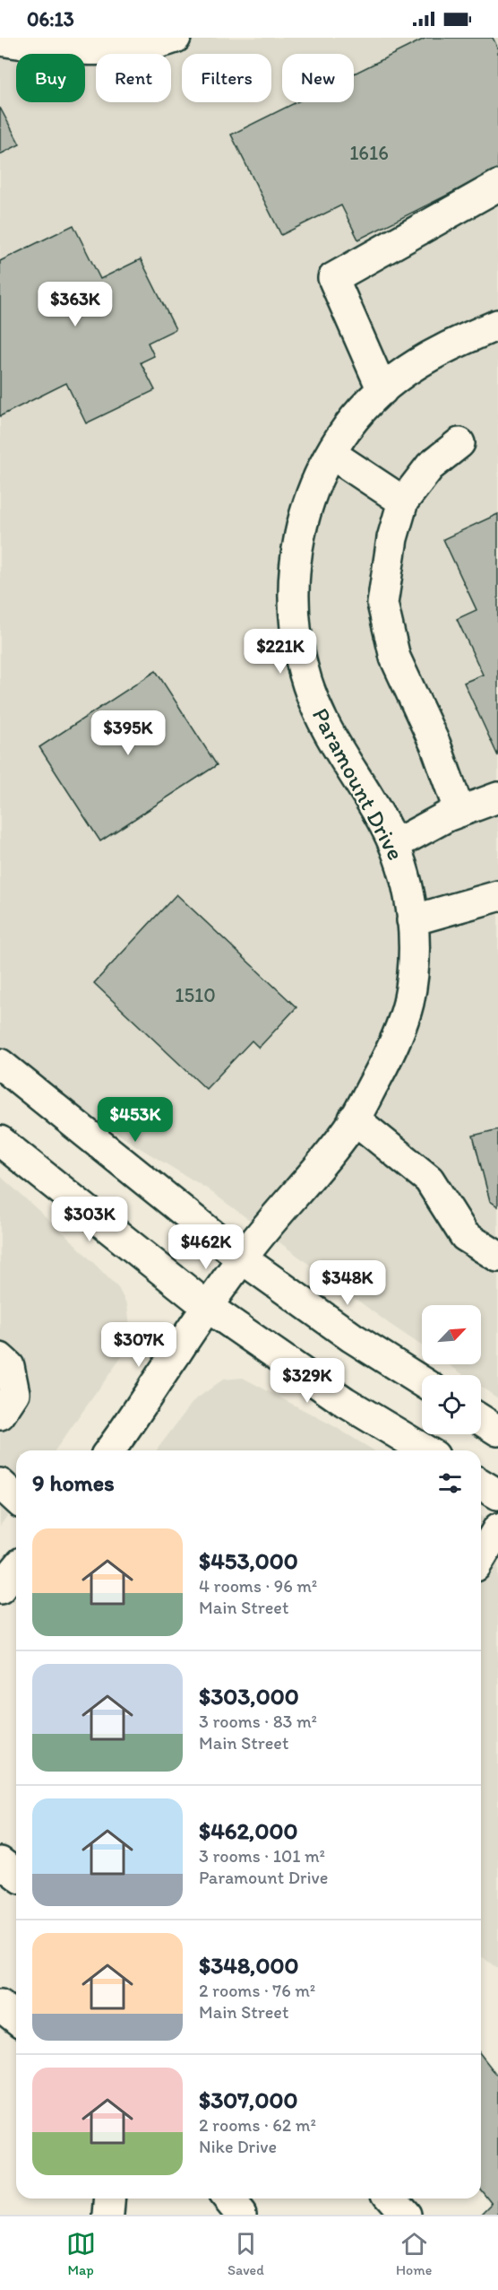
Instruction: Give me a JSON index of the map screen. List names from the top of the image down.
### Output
{
  "streets": {
    "street": ["Paramount Drive"]
  },
  "house_numbers": ["1616", "1510"],
  "north": "top right",
  "page": {
    "status": "06:13",
    "chip": [
      "Buy",
      "Rent",
      "Filters",
      "New"
    ],
    "price": [
      "$363K",
      "$221K",
      "$395K",
      "$453K",
      "$303K",
      "$462K",
      "$348K",
      "$307K",
      "$329K"
    ],
    "heading": "9 homes",
    "list": [
      {
        "name": "$453,000",
        "note": "4 rooms · 96 m² · Main Street"
      },
      {
        "name": "$303,000",
        "note": "3 rooms · 83 m² · Main Street"
      },
      {
        "name": "$462,000",
        "note": "3 rooms · 101 m² · Paramount Drive"
      },
      {
        "name": "$348,000",
        "note": "2 rooms · 76 m² · Main Street"
      },
      {
        "name": "$307,000",
        "note": "2 rooms · 62 m² · Nike Drive"
      }
    ],
    "tabs": ["Map", "Saved", "Home"]
  }
}
